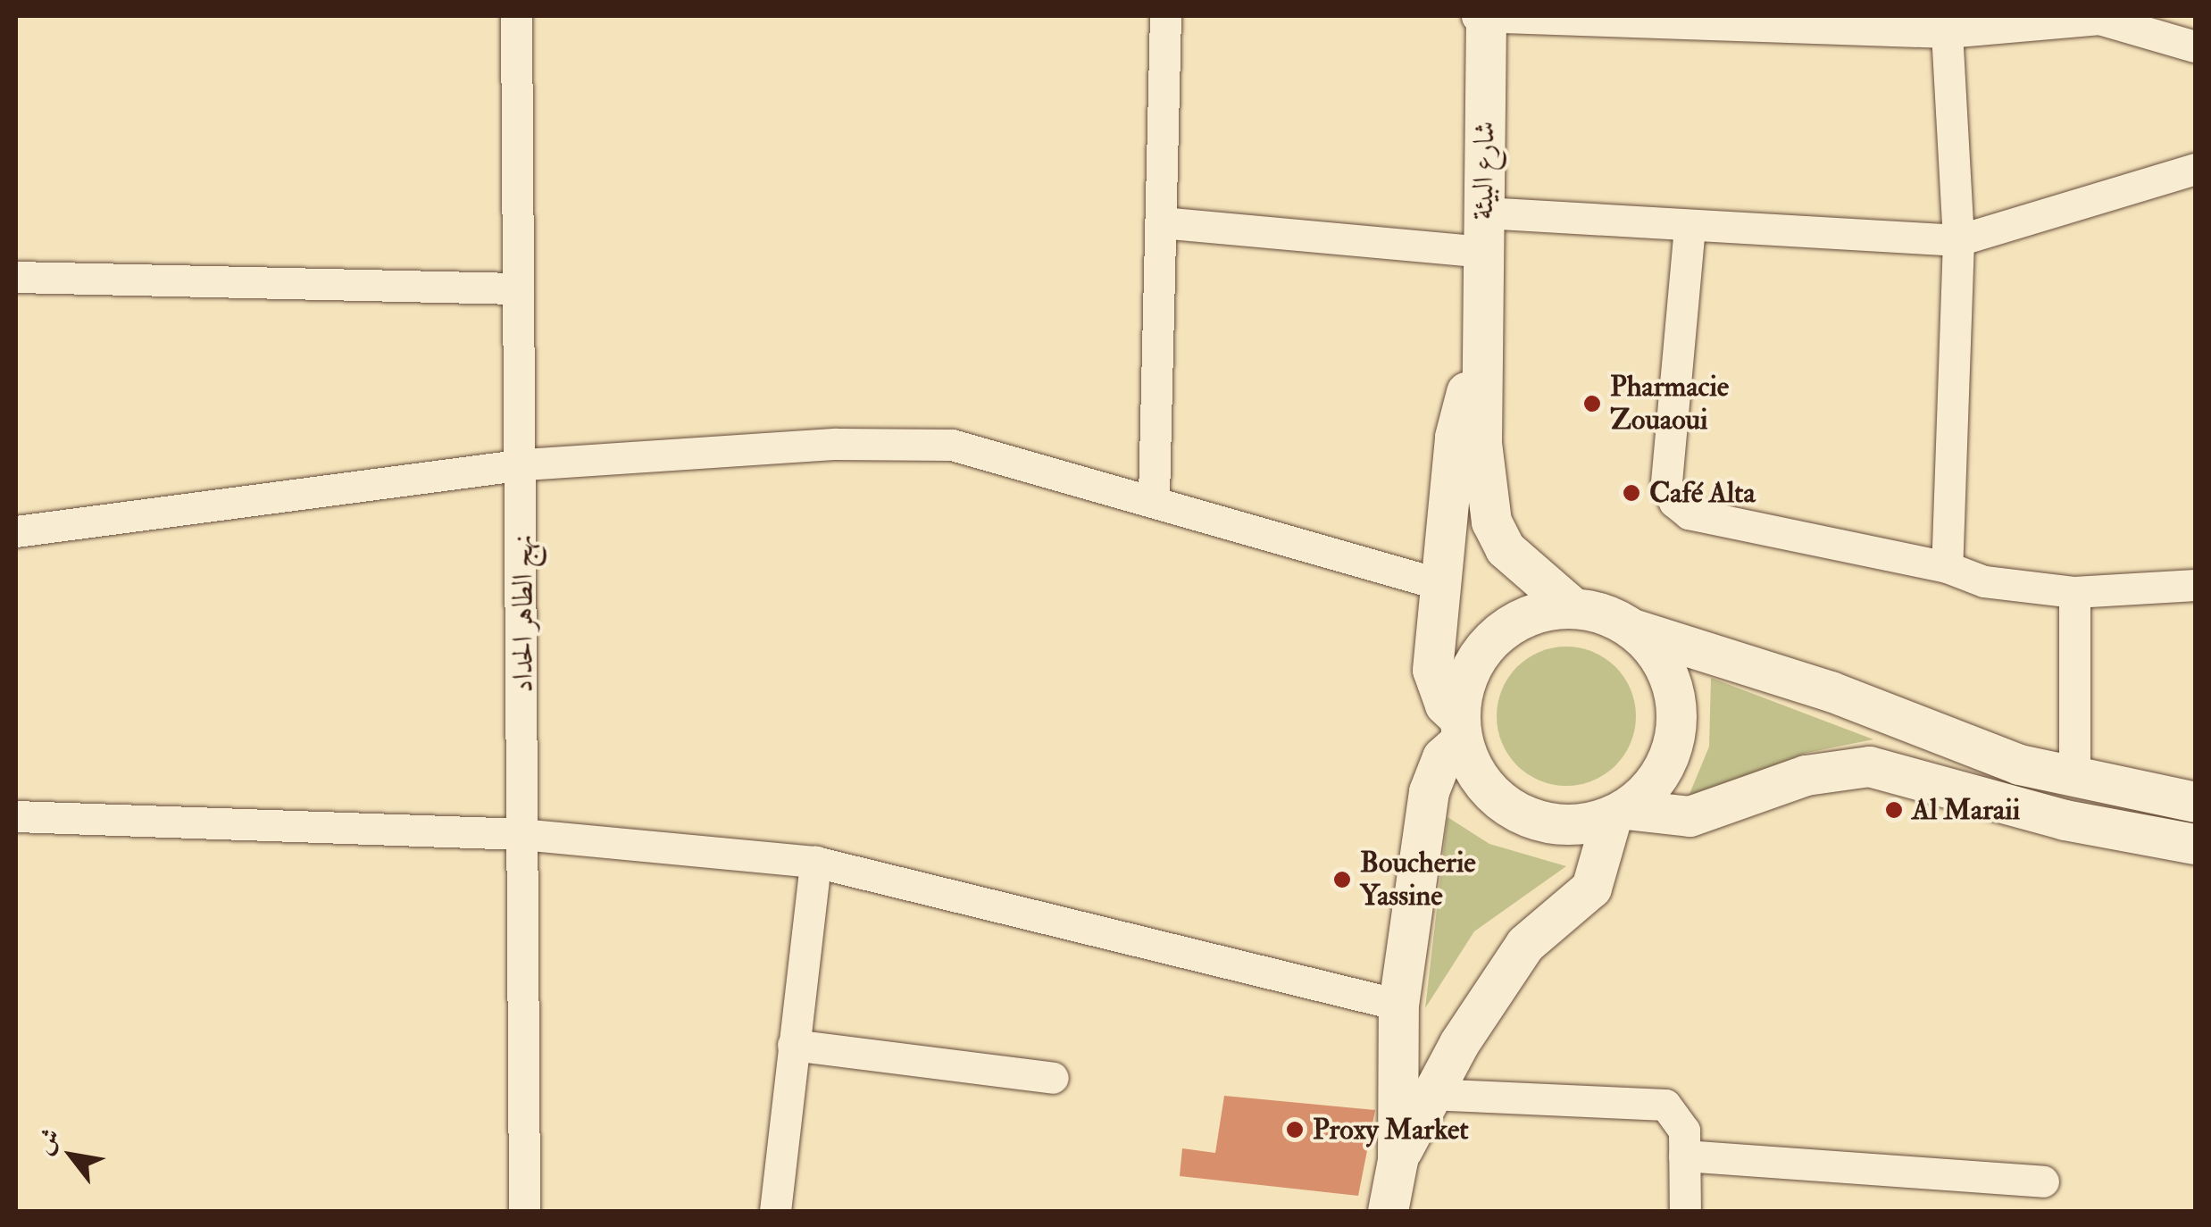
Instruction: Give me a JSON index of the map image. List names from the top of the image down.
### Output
{
  "streets": {
    "street": ["شارع البيئة", "نهج الطاهر الحداد"]
  },
  "places": [
    "Pharmacie Zouaoui",
    "Café Alta",
    "Al Maraii",
    "Boucherie Yassine",
    "Proxy Market"
  ],
  "north": "top left"
}
